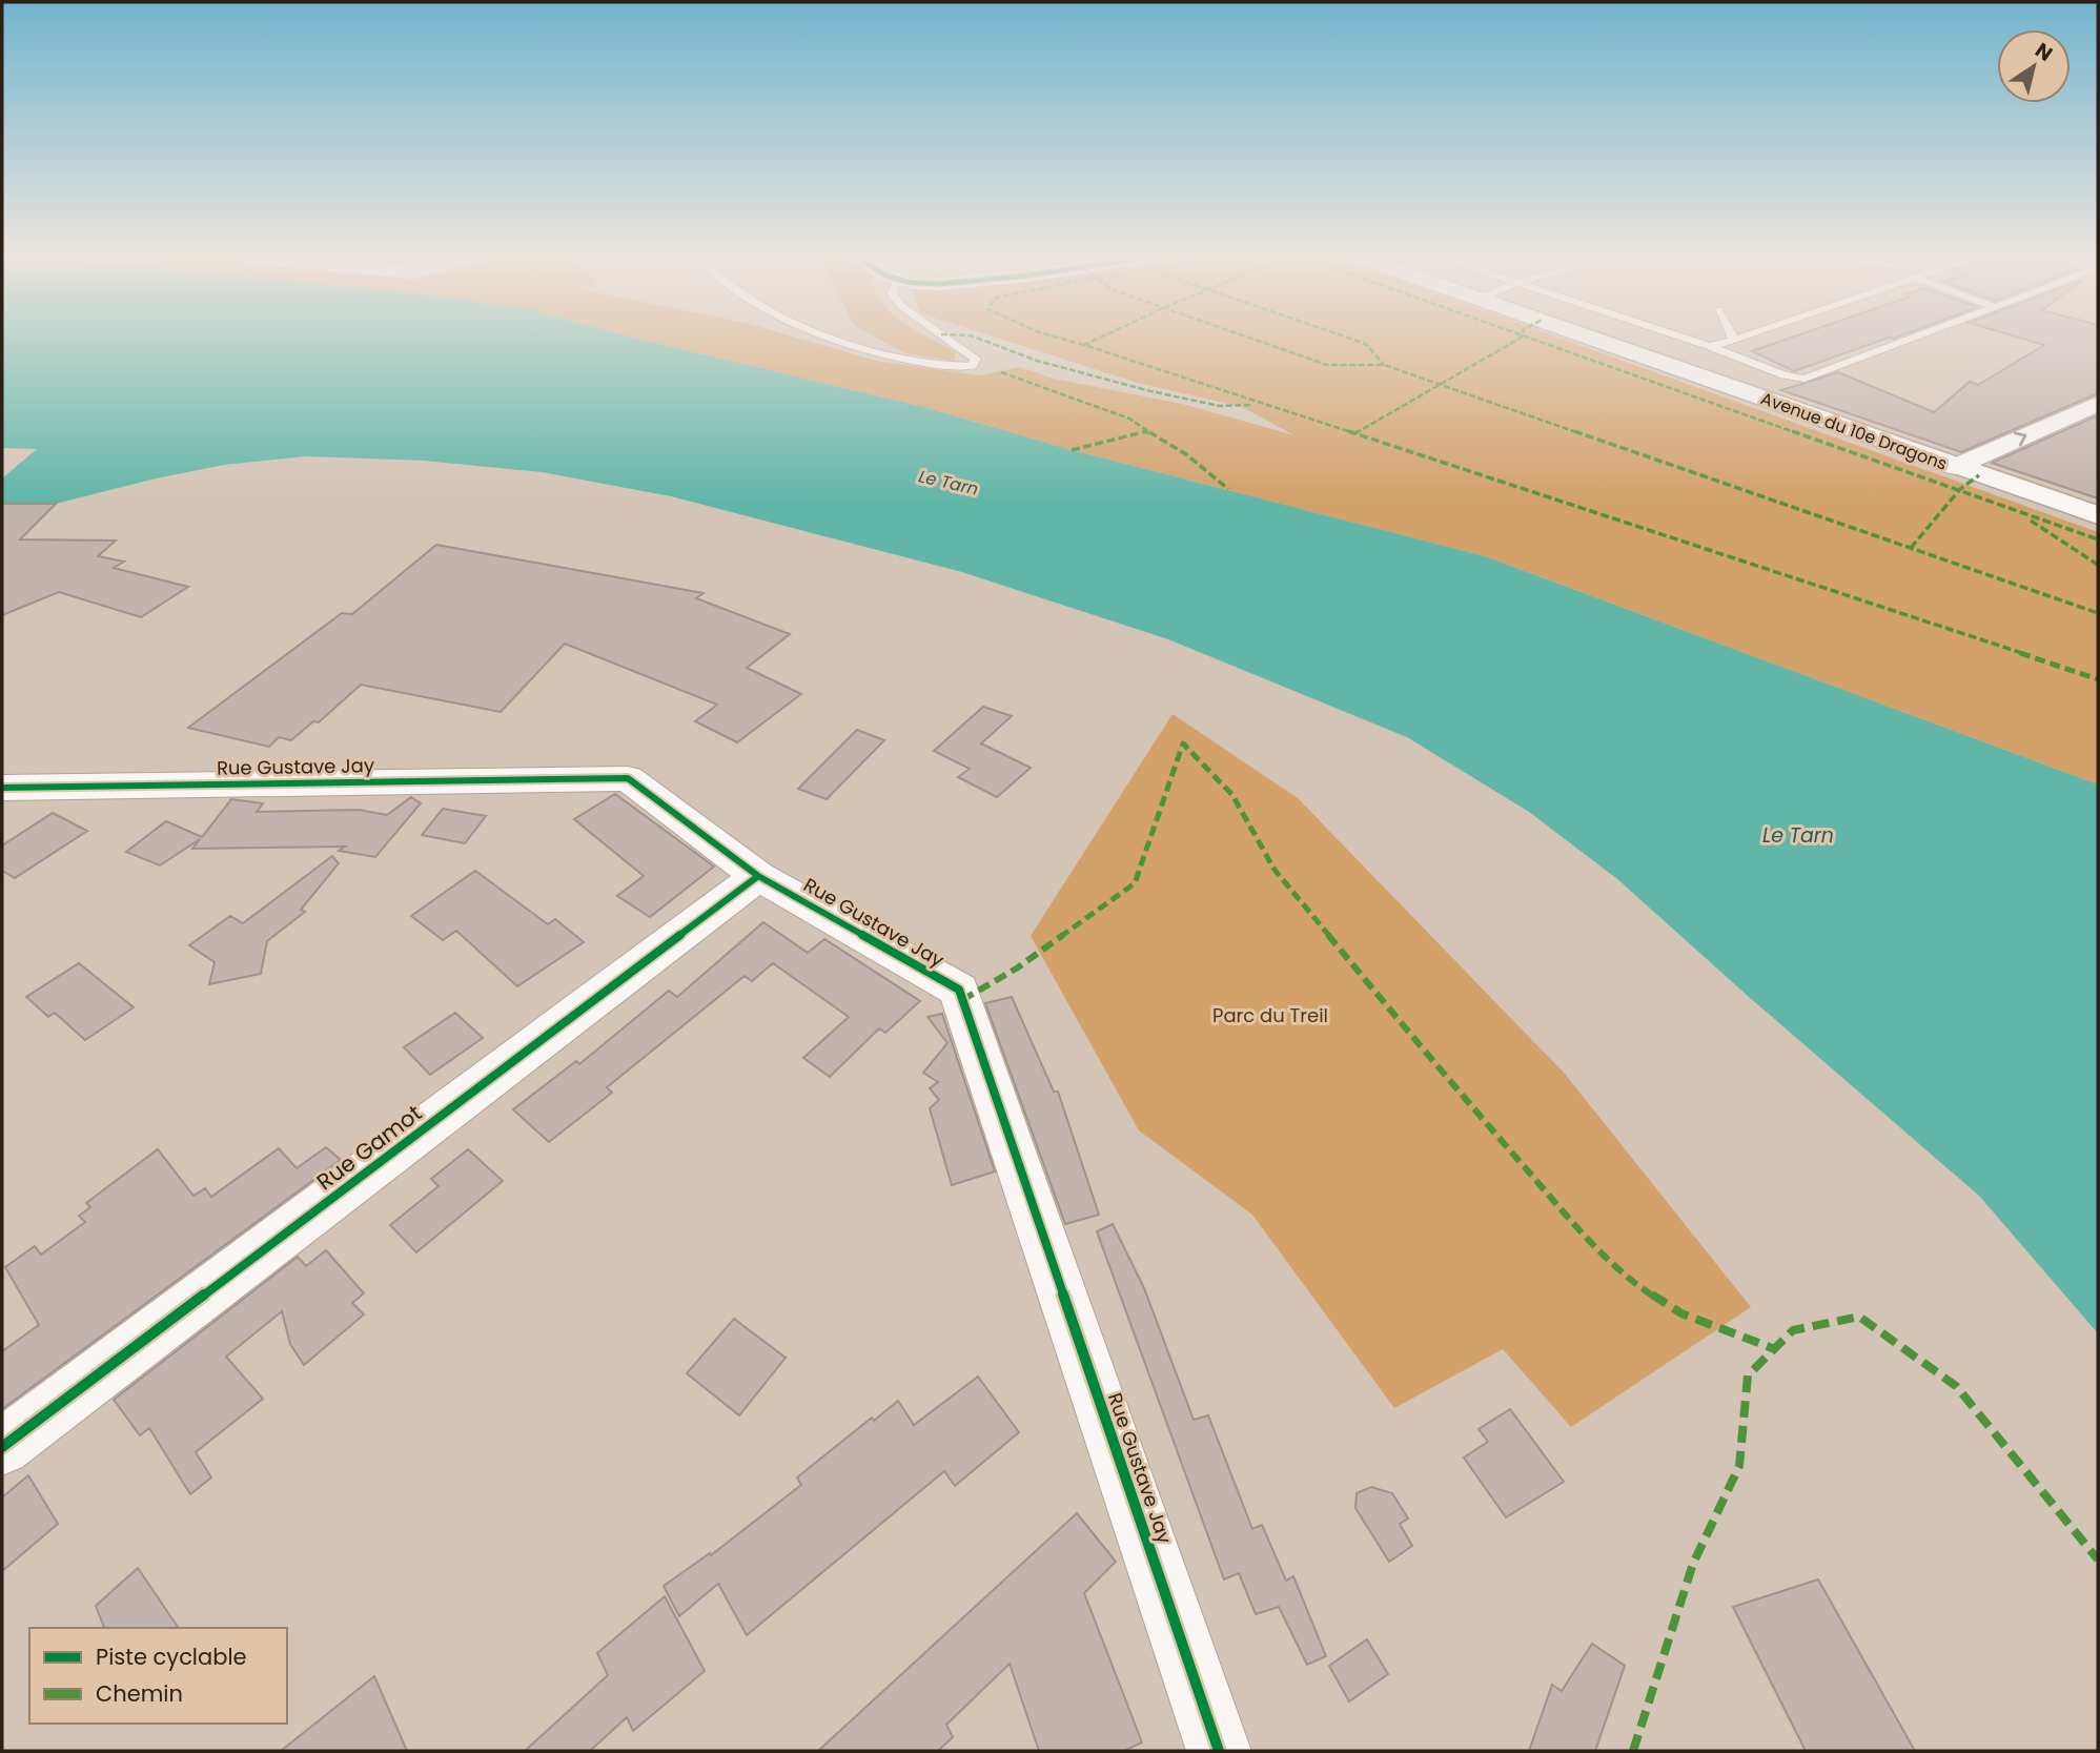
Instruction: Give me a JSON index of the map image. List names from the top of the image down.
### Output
{
  "streets": {
    "main road": ["Avenue du 10e Dragons"],
    "street": ["Rue Gustave Jay", "Rue Gamot"]
  },
  "crossings": [
    ["Rue Gustave Jay", "Rue Gamot"]
  ],
  "water": ["Le Tarn"],
  "parks": ["Parc du Treil"],
  "legend": ["Piste cyclable", "Chemin"],
  "north": "top right"
}
